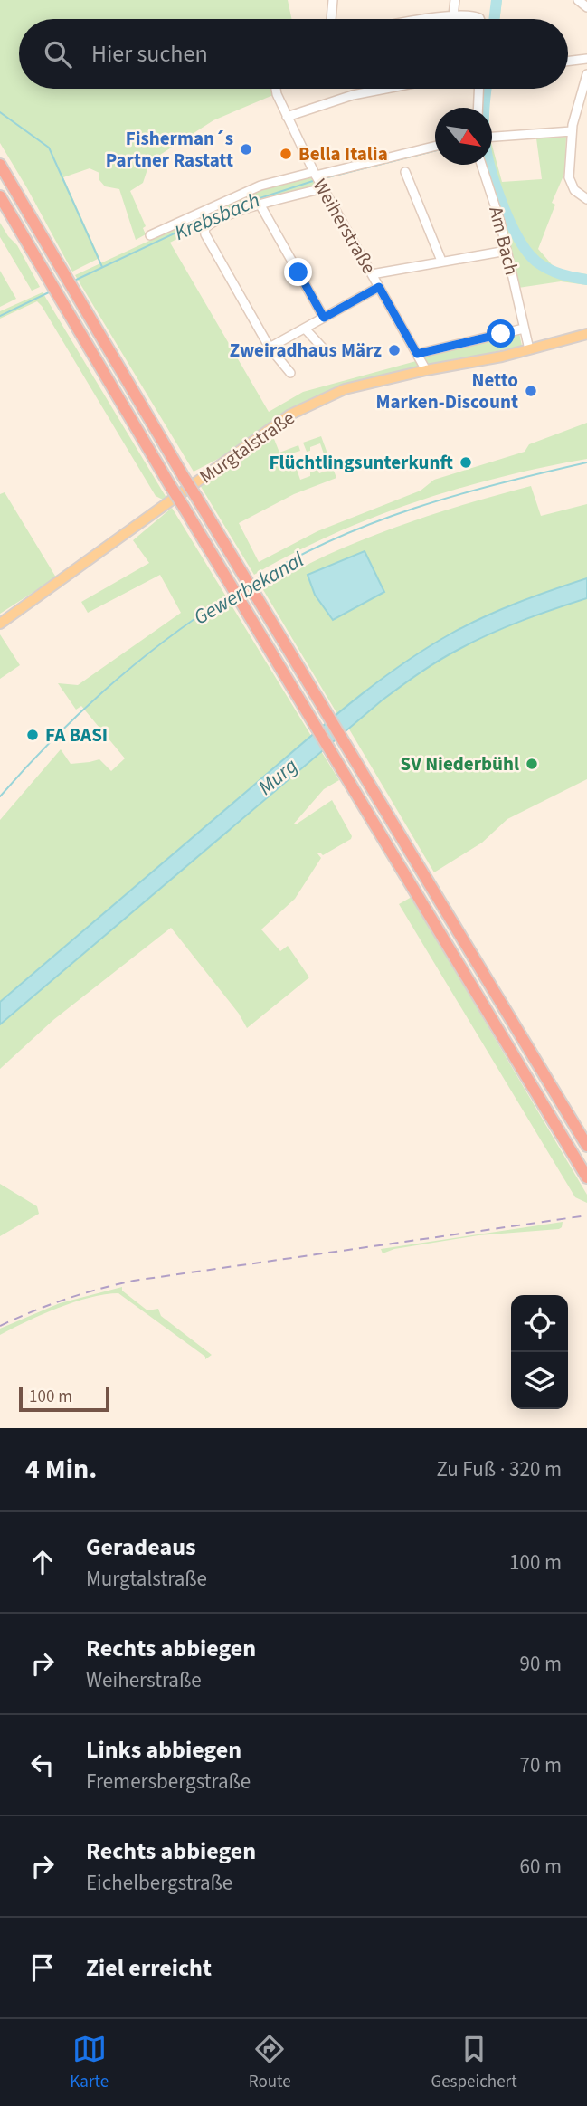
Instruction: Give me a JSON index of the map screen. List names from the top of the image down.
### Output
{
  "streets": {
    "main road": ["Murgtalstraße"],
    "street": ["Weiherstraße", "Am Bach"]
  },
  "crossings": [
    ["Weiherstraße", "Murgtalstraße"]
  ],
  "water": ["Krebsbach", "Gewerbekanal", "Murg"],
  "places": [
    "Fisherman´s Partner Rastatt",
    "Bella Italia",
    "Zweiradhaus März",
    "Netto Marken-Discount",
    "Flüchtlingsunterkunft",
    "FA BASI",
    "SV Niederbühl"
  ],
  "scale_bar": "100 m",
  "north": "bottom right",
  "page": {
    "search": "Hier suchen",
    "scale": "100 m",
    "heading": ["4 Min.", "Zu Fuß · 320 m"],
    "list": [
      ["Geradeaus", "Murgtalstraße", "100 m"],
      ["Rechts abbiegen", "Weiherstraße", "90 m"],
      ["Links abbiegen", "Fremersbergstraße", "70 m"],
      ["Rechts abbiegen", "Eichelbergstraße", "60 m"],
      "Ziel erreicht"
    ],
    "nav": ["Karte", "Route", "Gespeichert"]
  }
}
